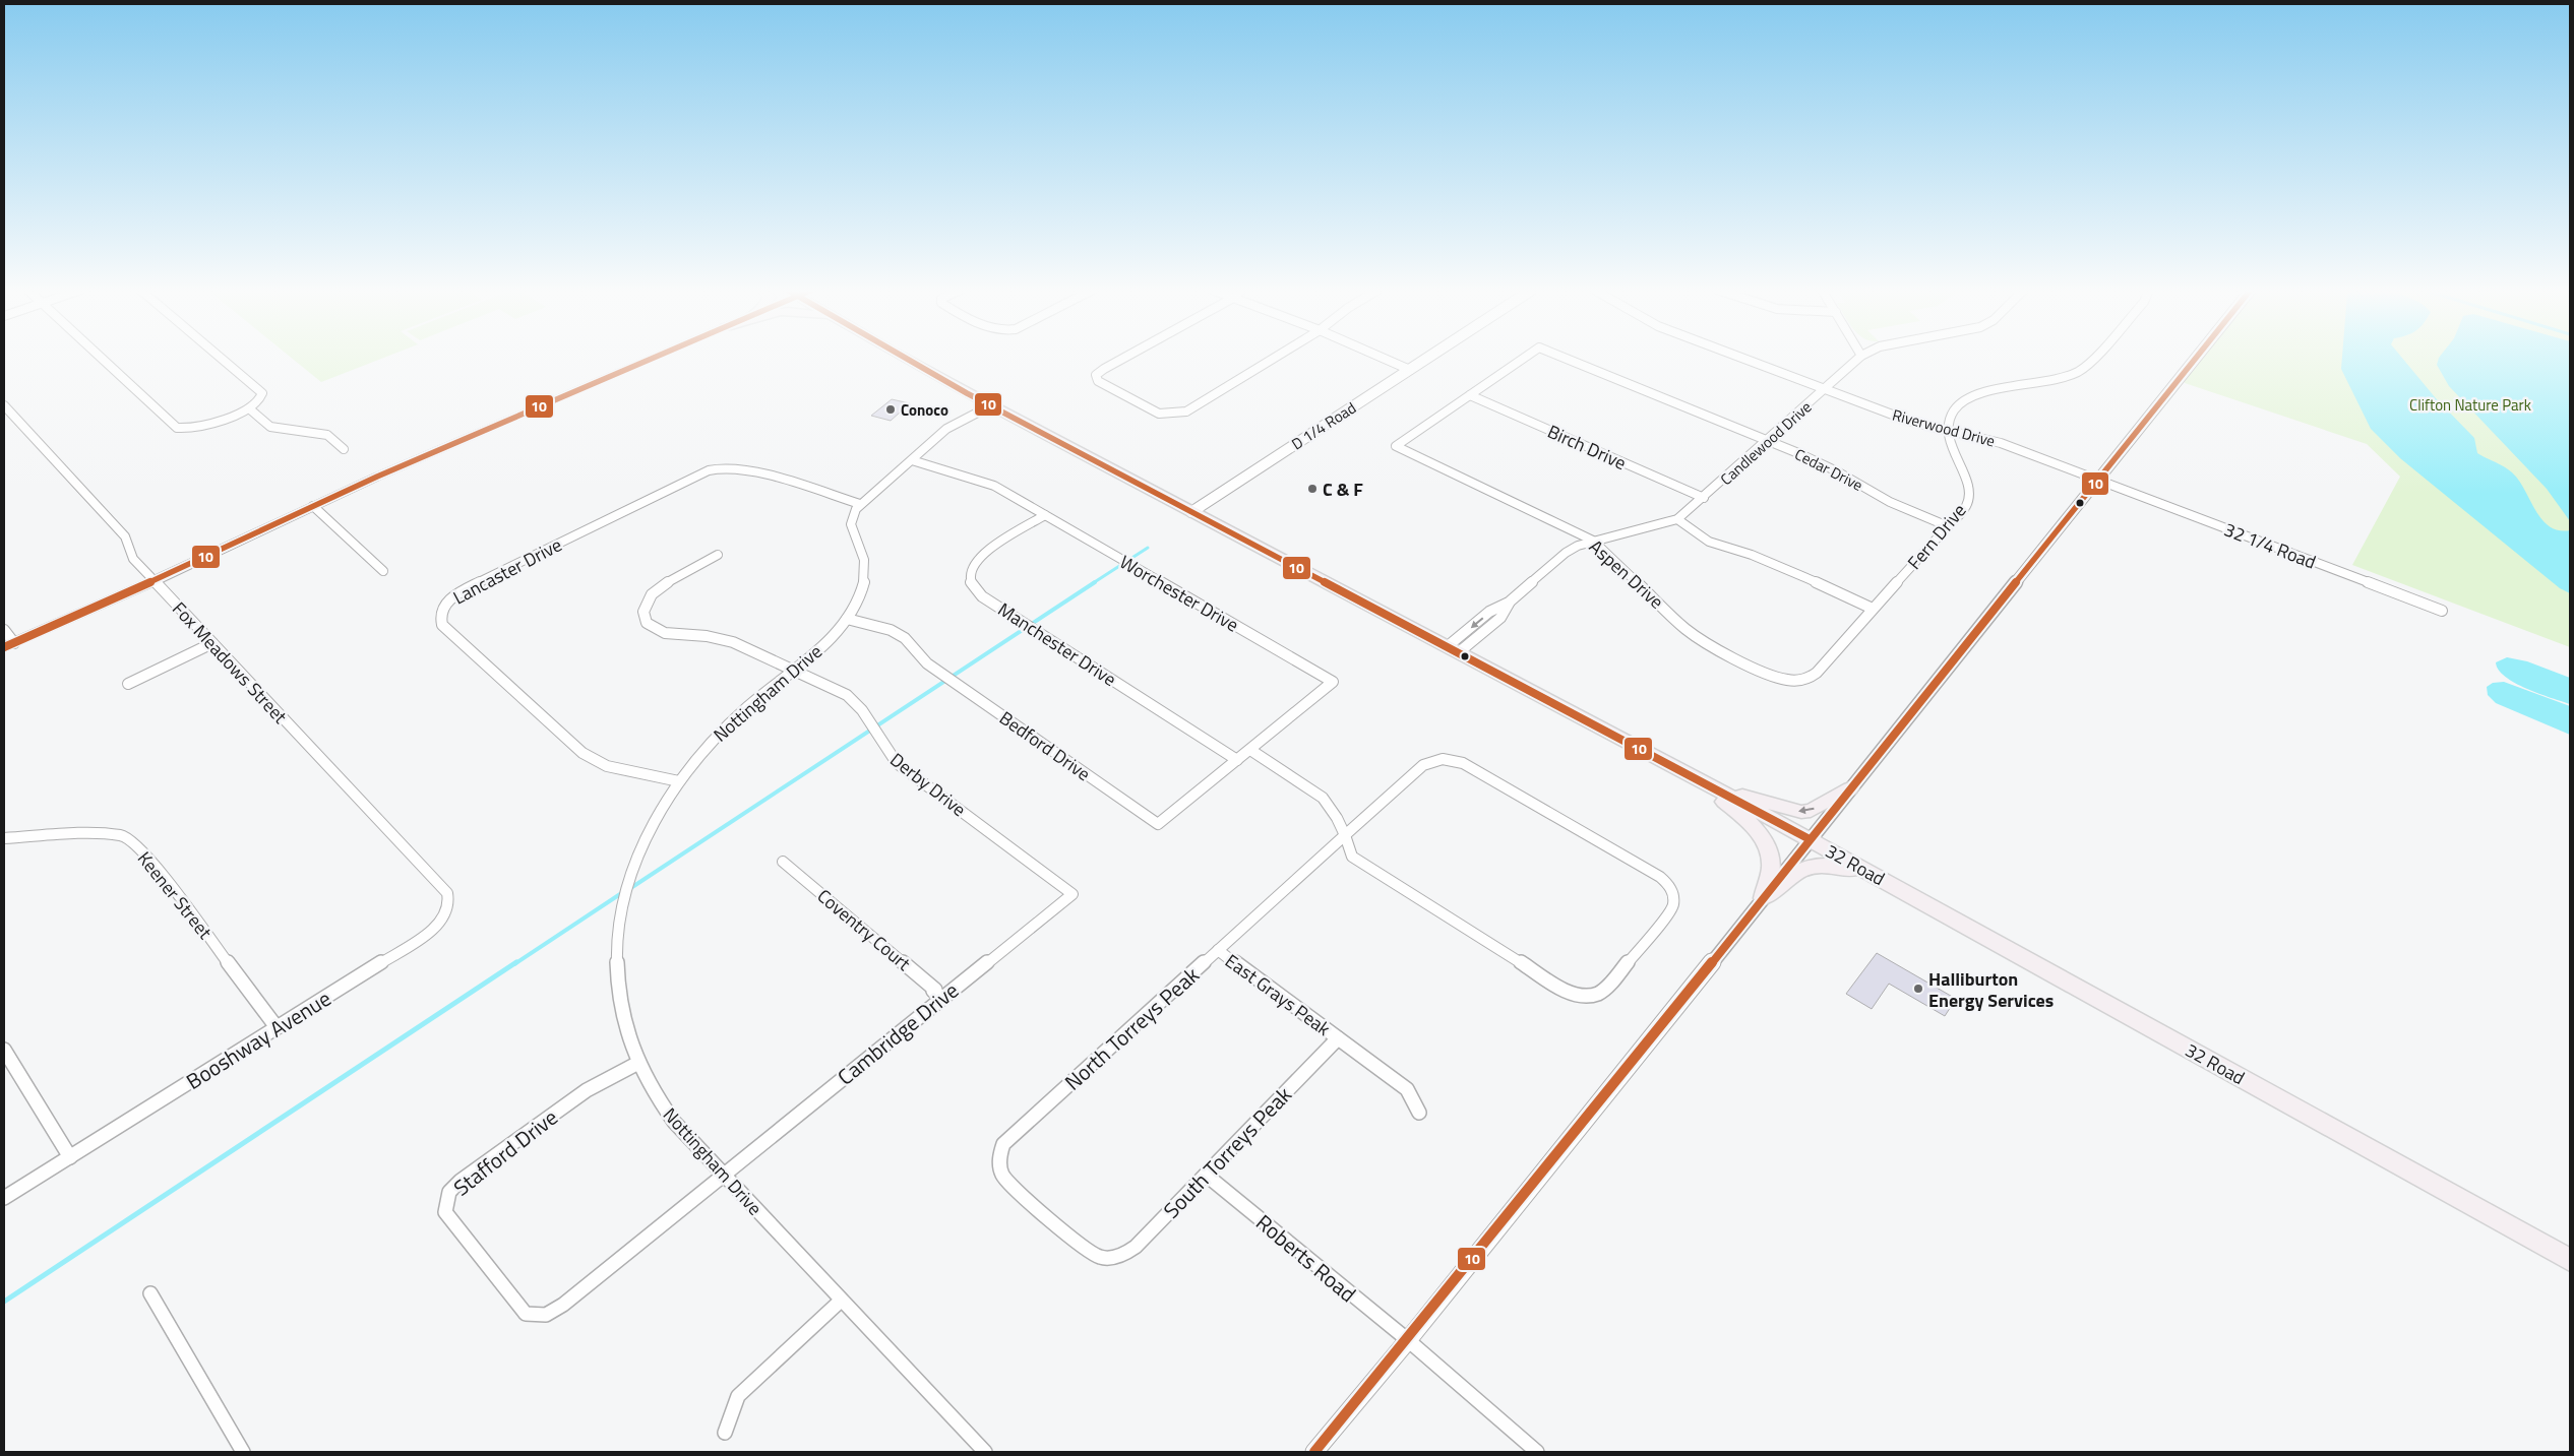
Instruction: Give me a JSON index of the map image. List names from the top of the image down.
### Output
{
  "streets": {
    "main road": ["32 Road"],
    "street": [
      "D 1/4 Road",
      "Riverwood Drive",
      "Candlewood Drive",
      "Birch Drive",
      "Cedar Drive",
      "Fern Drive",
      "32 1/4 Road",
      "Lancaster Drive",
      "Aspen Drive",
      "Worchester Drive",
      "Manchester Drive",
      "Fox Meadows Street",
      "Nottingham Drive",
      "Bedford Drive",
      "Derby Drive",
      "Keener Street",
      "Coventry Court",
      "East Grays Peak",
      "North Torreys Peak",
      "Cambridge Drive",
      "Booshway Avenue",
      "Stafford Drive",
      "South Torreys Peak",
      "Roberts Road"
    ]
  },
  "crossings": [
    ["D 1/4 Road", "32 Road"],
    ["Riverwood Drive", "Candlewood Drive"],
    ["Riverwood Drive", "Fern Drive"],
    ["Riverwood Drive", "32 1/4 Road"],
    ["Candlewood Drive", "Birch Drive"],
    ["Candlewood Drive", "Cedar Drive"],
    ["Candlewood Drive", "Aspen Drive"],
    ["Candlewood Drive", "32 Road"],
    ["Birch Drive", "Cedar Drive"],
    ["Birch Drive", "Aspen Drive"],
    ["Cedar Drive", "Fern Drive"],
    ["Cedar Drive", "Aspen Drive"],
    ["Fern Drive", "Aspen Drive"],
    ["Lancaster Drive", "Nottingham Drive"],
    ["Worchester Drive", "Manchester Drive"],
    ["Worchester Drive", "Nottingham Drive"],
    ["Worchester Drive", "Bedford Drive"],
    ["Manchester Drive", "Bedford Drive"],
    ["Fox Meadows Street", "Booshway Avenue"],
    ["Nottingham Drive", "Bedford Drive"],
    ["Nottingham Drive", "Derby Drive"],
    ["Nottingham Drive", "32 Road"],
    ["Nottingham Drive", "Cambridge Drive"],
    ["Nottingham Drive", "Stafford Drive"],
    ["Derby Drive", "Cambridge Drive"],
    ["Keener Street", "Booshway Avenue"],
    ["Coventry Court", "Cambridge Drive"],
    ["East Grays Peak", "North Torreys Peak"],
    ["East Grays Peak", "South Torreys Peak"],
    ["North Torreys Peak", "South Torreys Peak"],
    ["Cambridge Drive", "Stafford Drive"],
    ["South Torreys Peak", "Roberts Road"]
  ],
  "parks": ["Clifton Nature Park"],
  "places": ["Conoco", "C & F", "Halliburton Energy Services"],
  "lines": ["transit line 10"]
}
